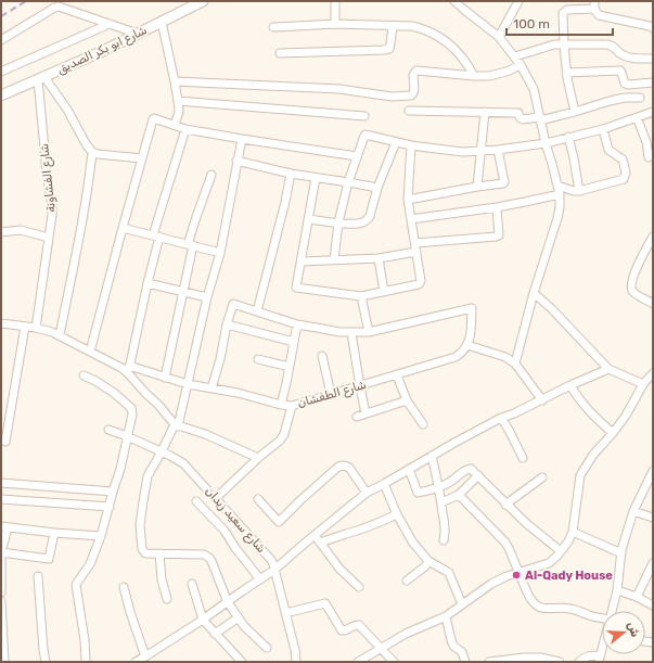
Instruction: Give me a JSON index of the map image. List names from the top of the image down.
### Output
{
  "streets": {
    "street": [
      "شارع ابو بكر الصديق",
      "شارع الفشاونة",
      "شارع الطفشان",
      "شارع سعيد زيدان"
    ]
  },
  "crossings": [
    ["شارع ابو بكر الصديق", "شارع الفشاونة"]
  ],
  "places": ["Al-Qady House"],
  "scale_bar": "100 m",
  "north": "right"
}
